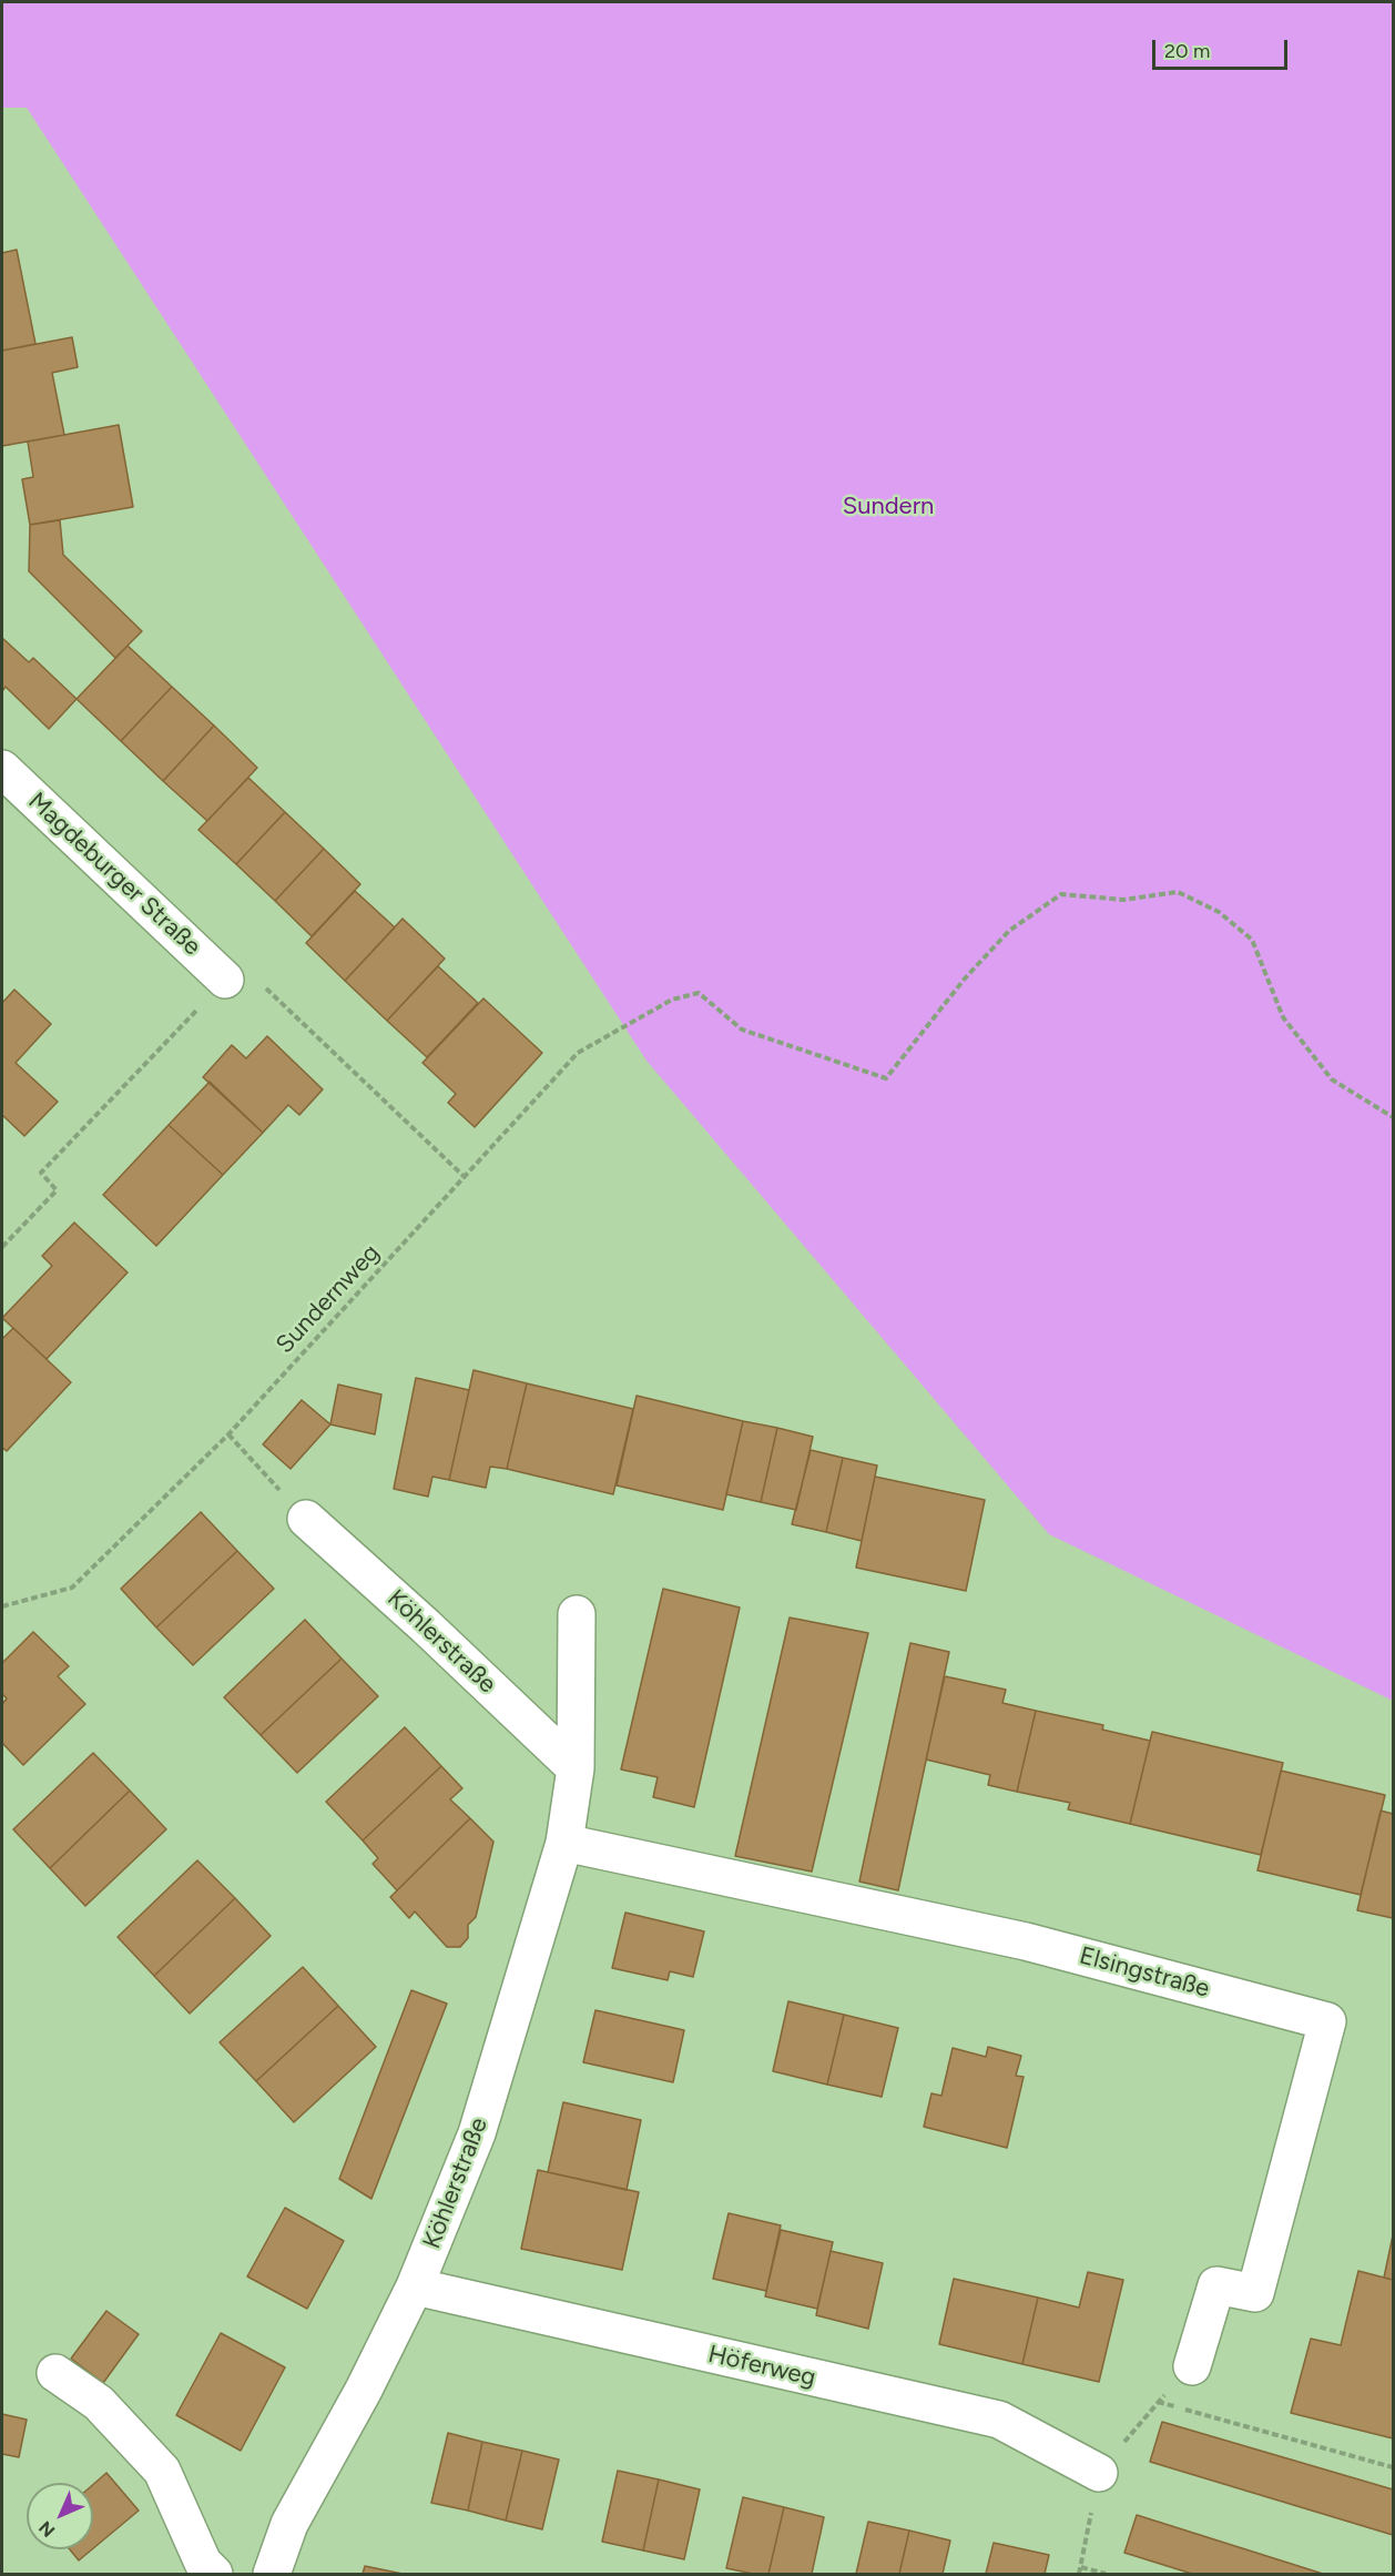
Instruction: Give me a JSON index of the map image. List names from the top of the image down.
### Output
{
  "streets": {
    "street": [
      "Magdeburger Straße",
      "Köhlerstraße",
      "Elsingstraße",
      "Höferweg"
    ],
    "path": ["Sundernweg"]
  },
  "crossings": [
    ["Köhlerstraße", "Elsingstraße"],
    ["Köhlerstraße", "Höferweg"]
  ],
  "parks": ["Sundern"],
  "scale_bar": "20 m",
  "north": "bottom left"
}
